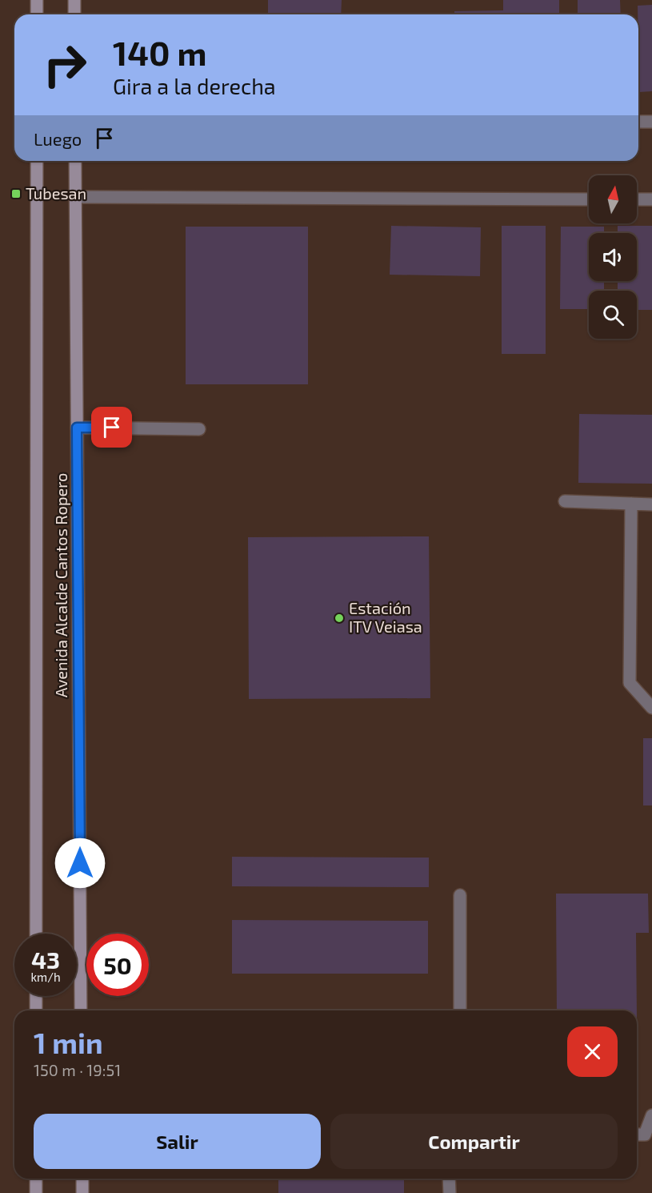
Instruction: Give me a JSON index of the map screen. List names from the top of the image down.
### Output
{
  "streets": {
    "main road": ["Avenida Alcalde Cantos Ropero"]
  },
  "places": {
    "transit": ["Tubesan"],
    "other": ["Estación ITV Veiasa"]
  },
  "north": "top",
  "page": {
    "turn": ["140 m", "Gira a la derecha"],
    "then": "Luego",
    "speed": "43 km/h",
    "limit": "50",
    "heading": ["1 min", "150 m · 19:51"],
    "buttons": ["Salir", "Compartir"]
  }
}
